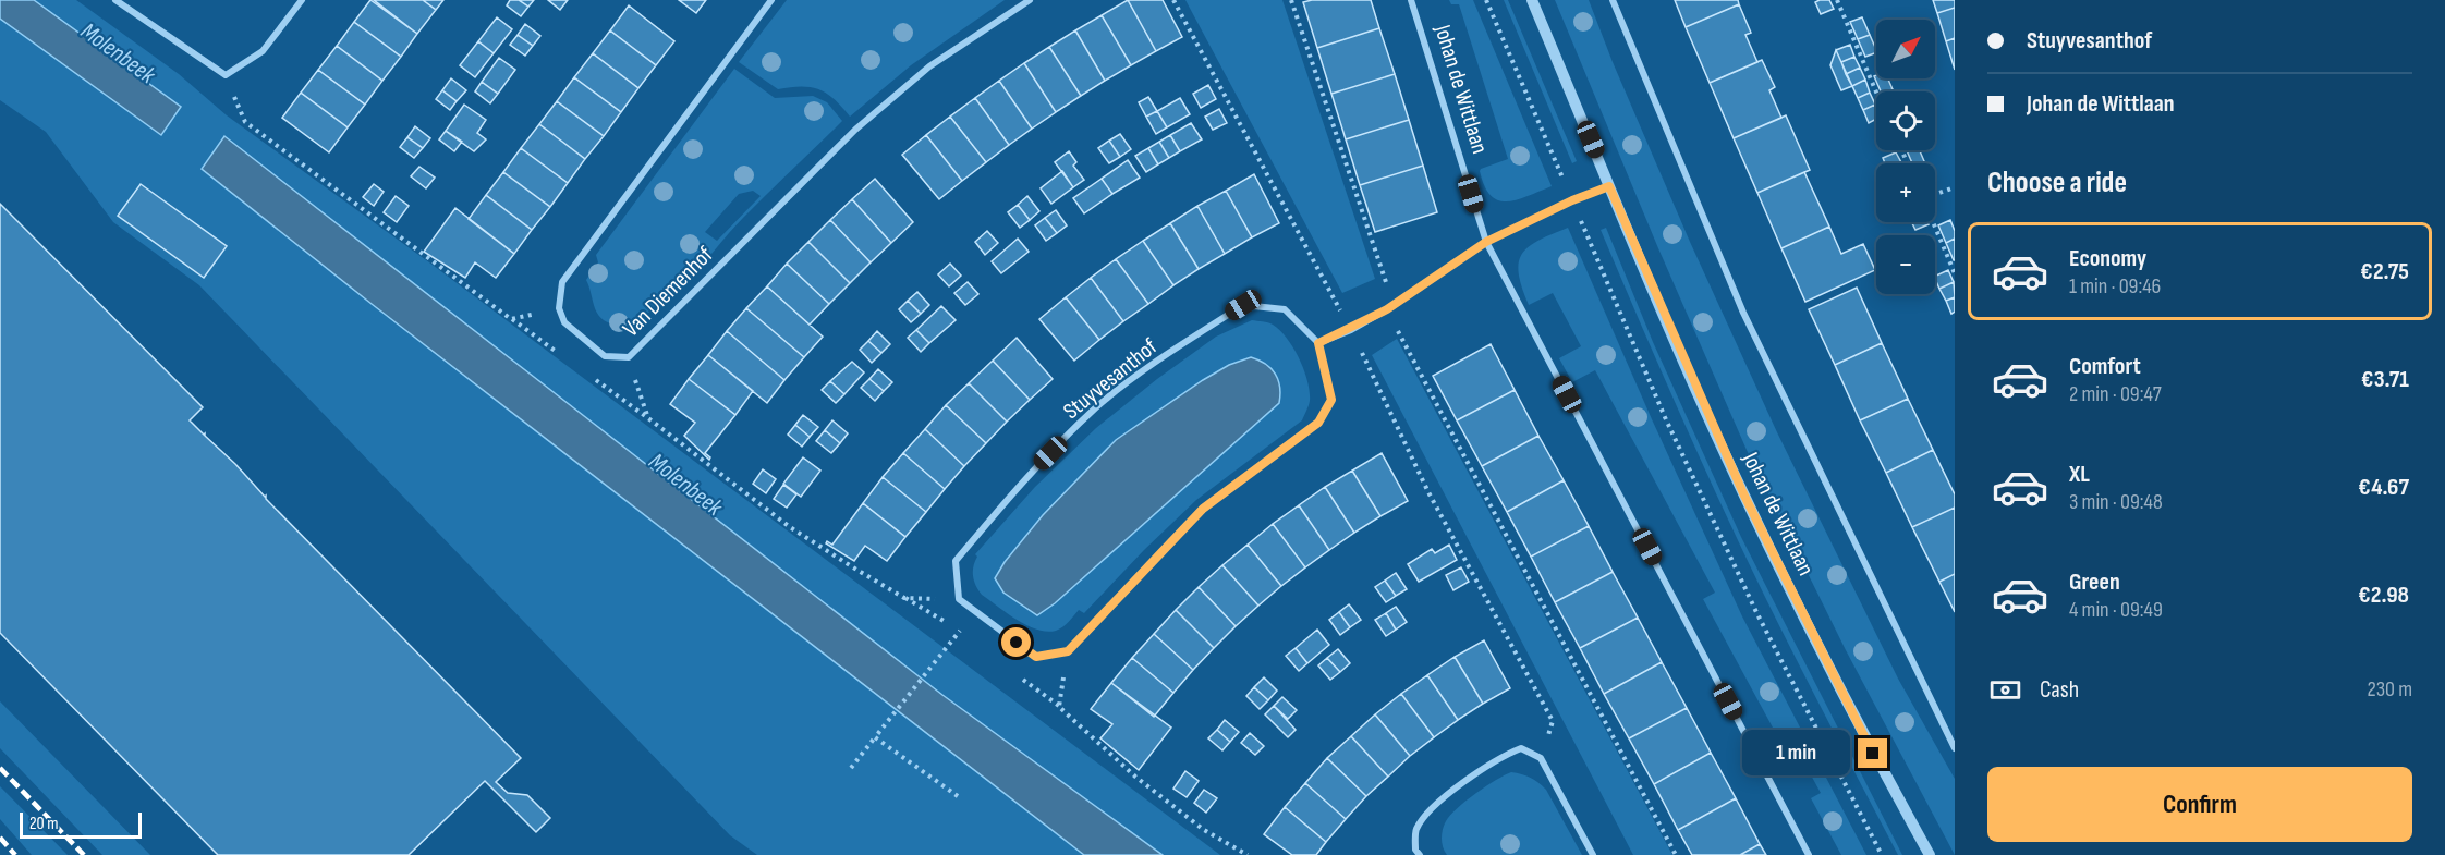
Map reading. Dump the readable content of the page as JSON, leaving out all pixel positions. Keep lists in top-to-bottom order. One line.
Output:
{"streets":{"street":["Johan de Wittlaan","Van Diemenhof","Stuyvesanthof"]},"water":["Molenbeek"],"scale_bar":"20 m","north":"top right","page":{"banner":["Stuyvesanthof","Johan de Wittlaan"],"map_buttons":["+","−"],"heading":"Choose a ride","list":[{"name":"Economy","note":"1 min · 09:46","value":"€2.75"},{"name":"Comfort","note":"2 min · 09:47","value":"€3.71"},{"name":"XL","note":"3 min · 09:48","value":"€4.67"},{"name":"Green","note":"4 min · 09:49","value":"€2.98"}],"pay":["Cash","230 m"],"bubble":"1 min","buttons":"Confirm","scale":"20 m"}}
